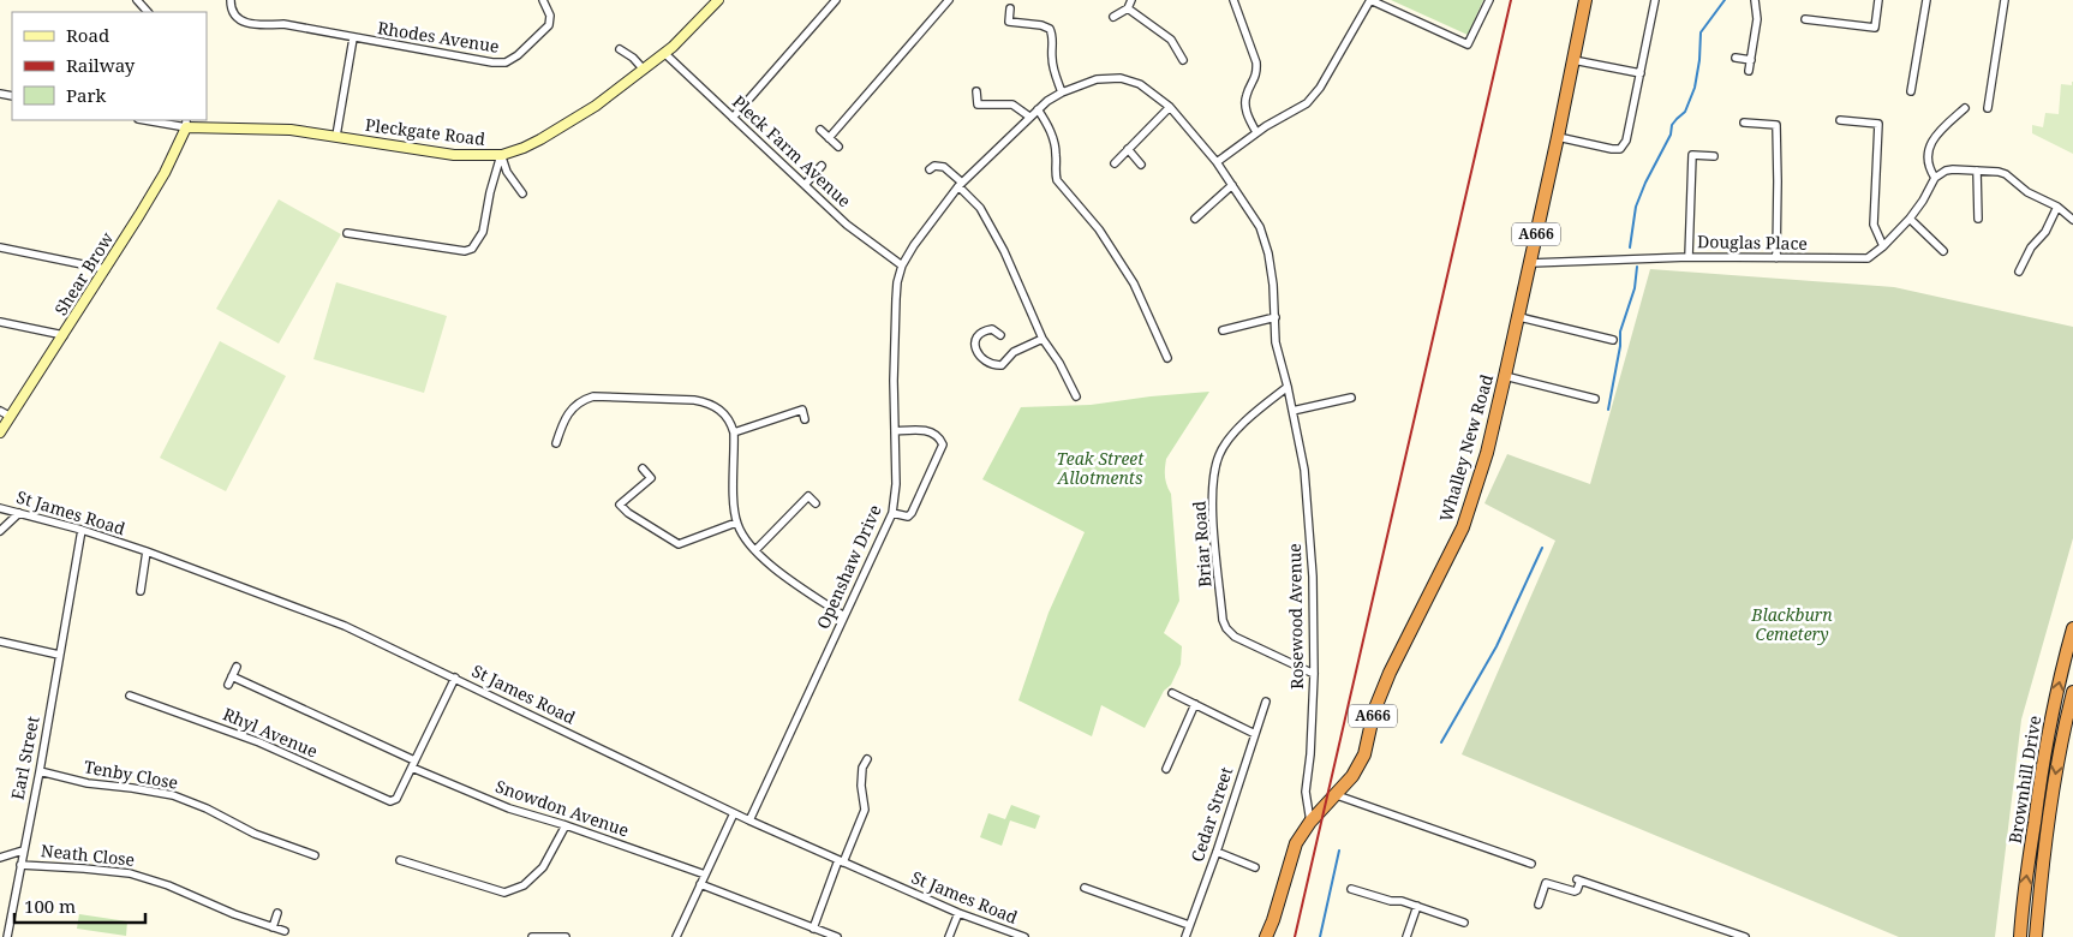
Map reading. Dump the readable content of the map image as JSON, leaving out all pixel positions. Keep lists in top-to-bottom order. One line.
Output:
{"streets":{"highway":["A666","Whalley New Road","Brownhill Drive"],"main road":["Pleckgate Road","Shear Brow"],"street":["Rhodes Avenue","Pleck Farm Avenue","Douglas Place","St James Road","Briar Road","Openshaw Drive","Rosewood Avenue","Rhyl Avenue","Earl Street","Tenby Close","Snowdon Avenue","Cedar Street","Neath Close"]},"crossings":[["Rhodes Avenue","Pleckgate Road"],["Pleckgate Road","Pleck Farm Avenue"],["Pleckgate Road","Shear Brow"],["Pleck Farm Avenue","Openshaw Drive"],["Douglas Place","Whalley New Road"],["Whalley New Road","Rosewood Avenue"],["St James Road","Openshaw Drive"],["St James Road","Earl Street"],["Briar Road","Rosewood Avenue"],["Openshaw Drive","Rosewood Avenue"],["Rhyl Avenue","Snowdon Avenue"],["Earl Street","Tenby Close"],["Earl Street","Neath Close"]],"parks":["Teak Street Allotments","Blackburn Cemetery"],"legend":["Road","Railway","Park"],"scale_bar":"100 m"}
